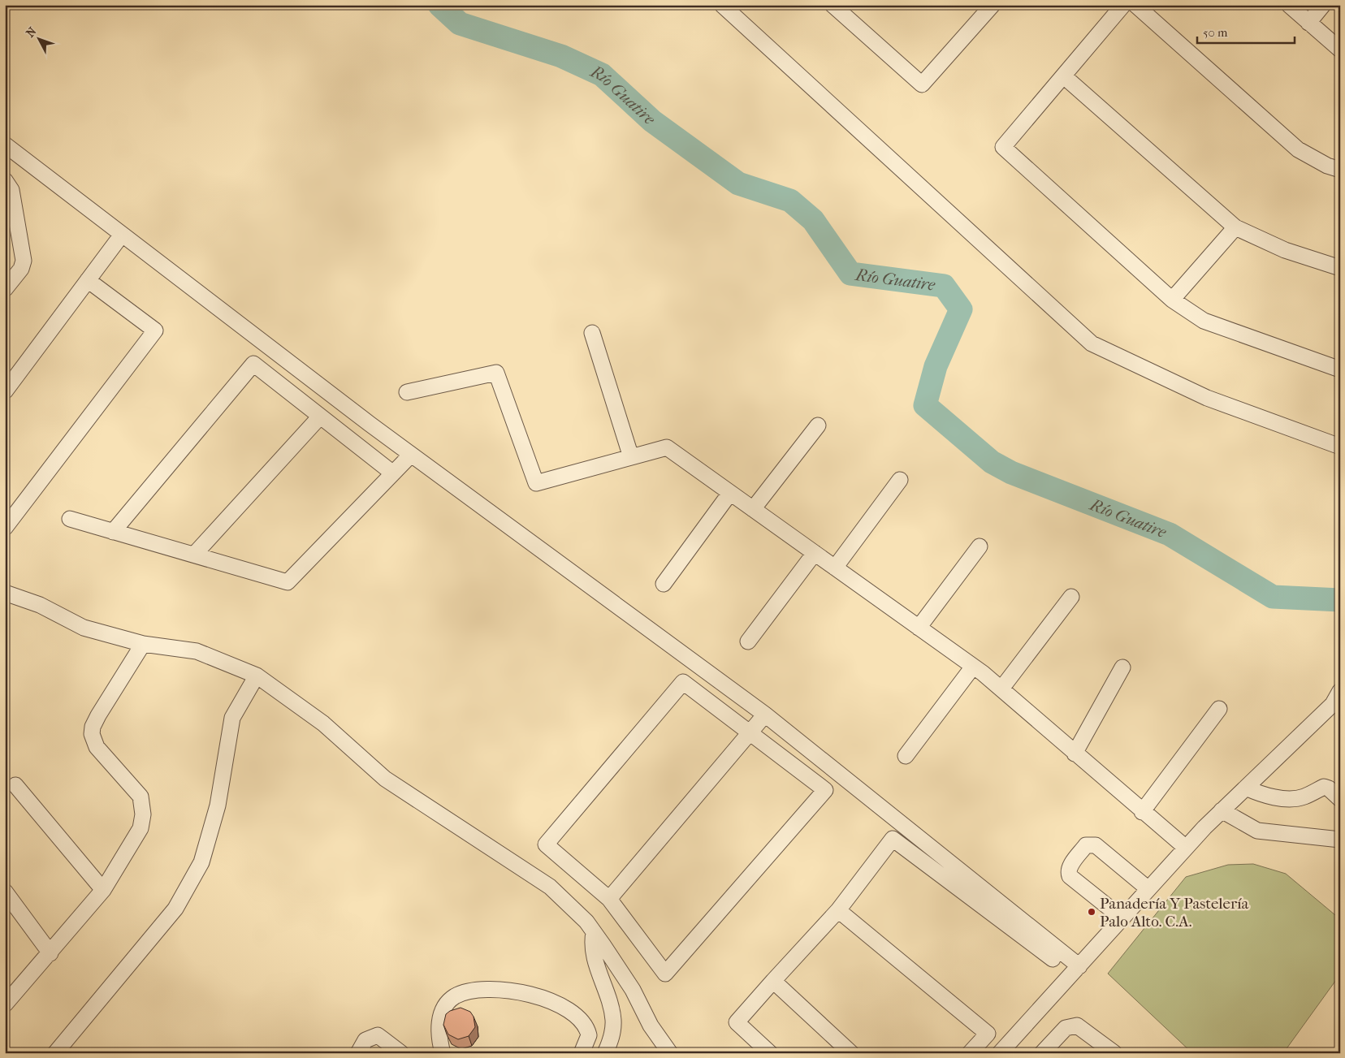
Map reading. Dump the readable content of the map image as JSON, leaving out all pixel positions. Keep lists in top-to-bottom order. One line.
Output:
{"water":["Río Guatire"],"places":["Panadería Y Pastelería Palo Alto. C.A."],"scale_bar":"50 m","north":"top left"}
